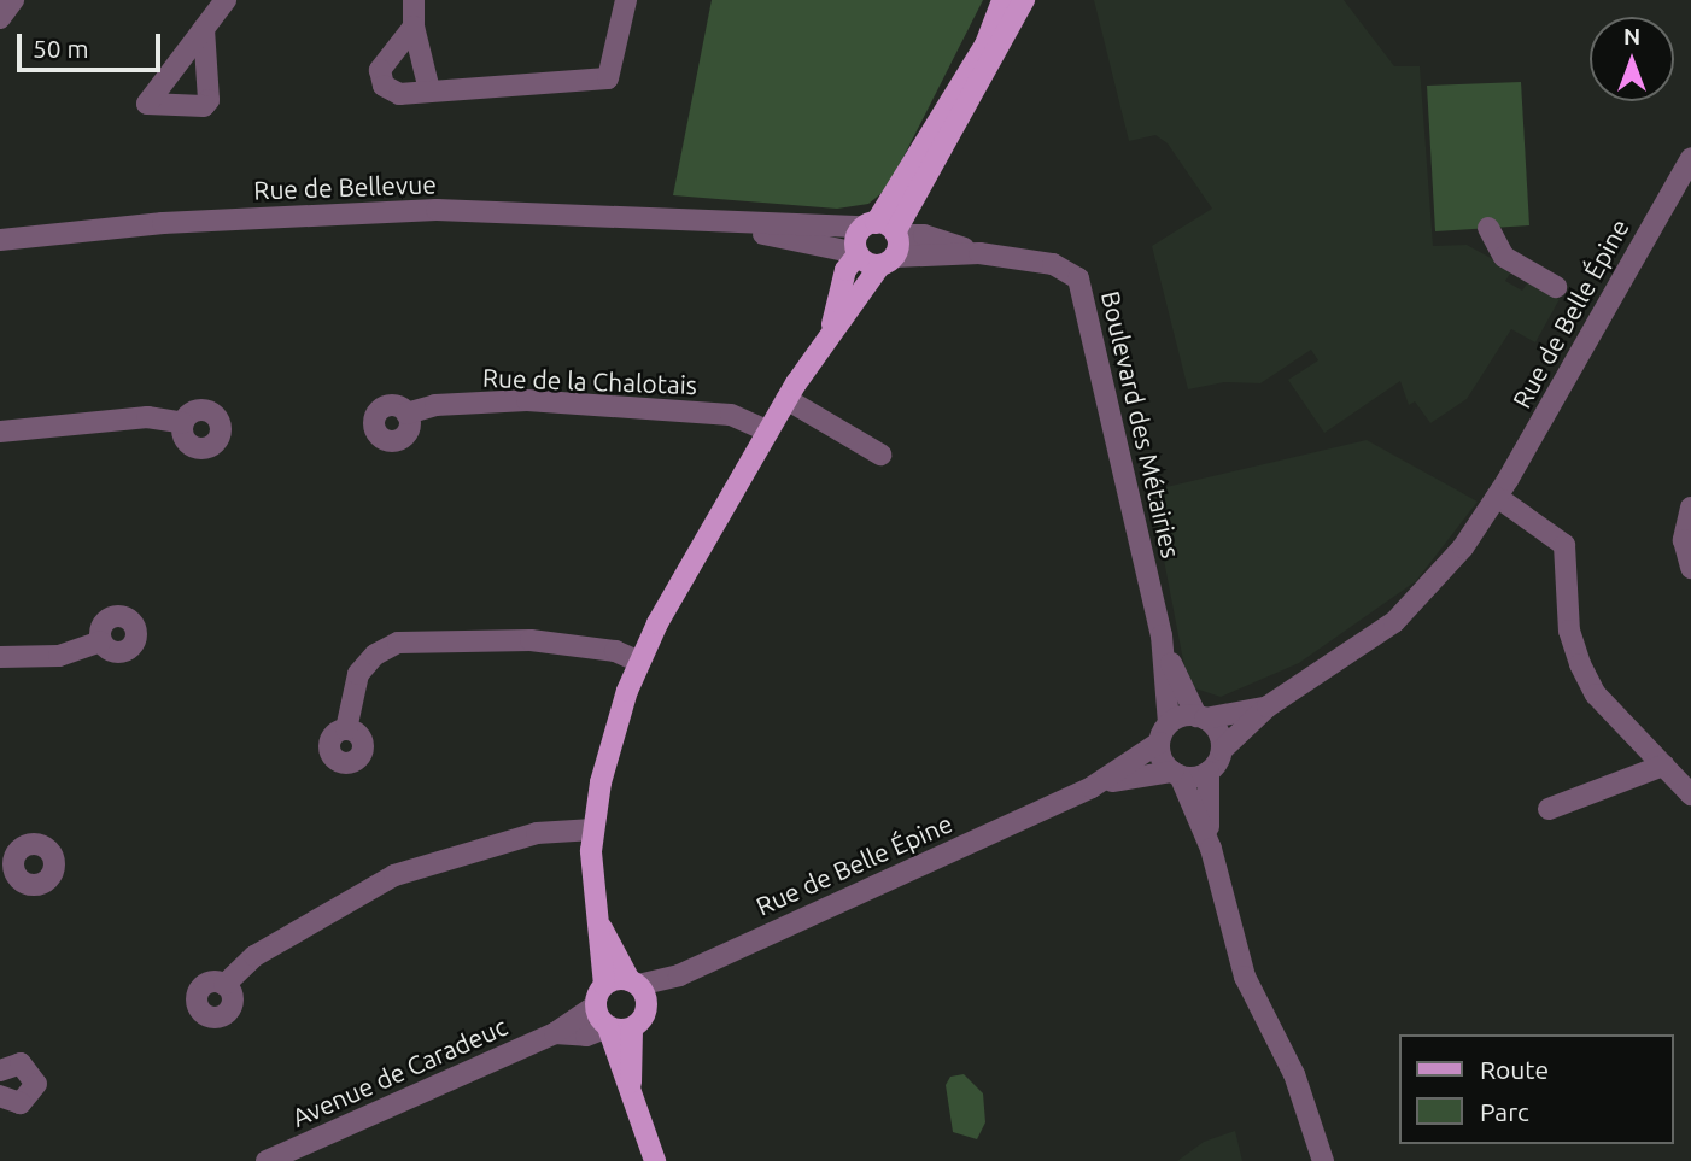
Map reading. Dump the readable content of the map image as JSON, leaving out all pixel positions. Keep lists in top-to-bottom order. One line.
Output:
{"streets":{"street":["Rue de Bellevue","Rue de Belle Épine","Rue de la Chalotais","Boulevard des Métairies","Avenue de Caradeuc"]},"crossings":[["Rue de Belle Épine","Boulevard des Métairies"],["Rue de Belle Épine","Avenue de Caradeuc"]],"legend":["Route","Parc"],"scale_bar":"50 m","north":"top"}
